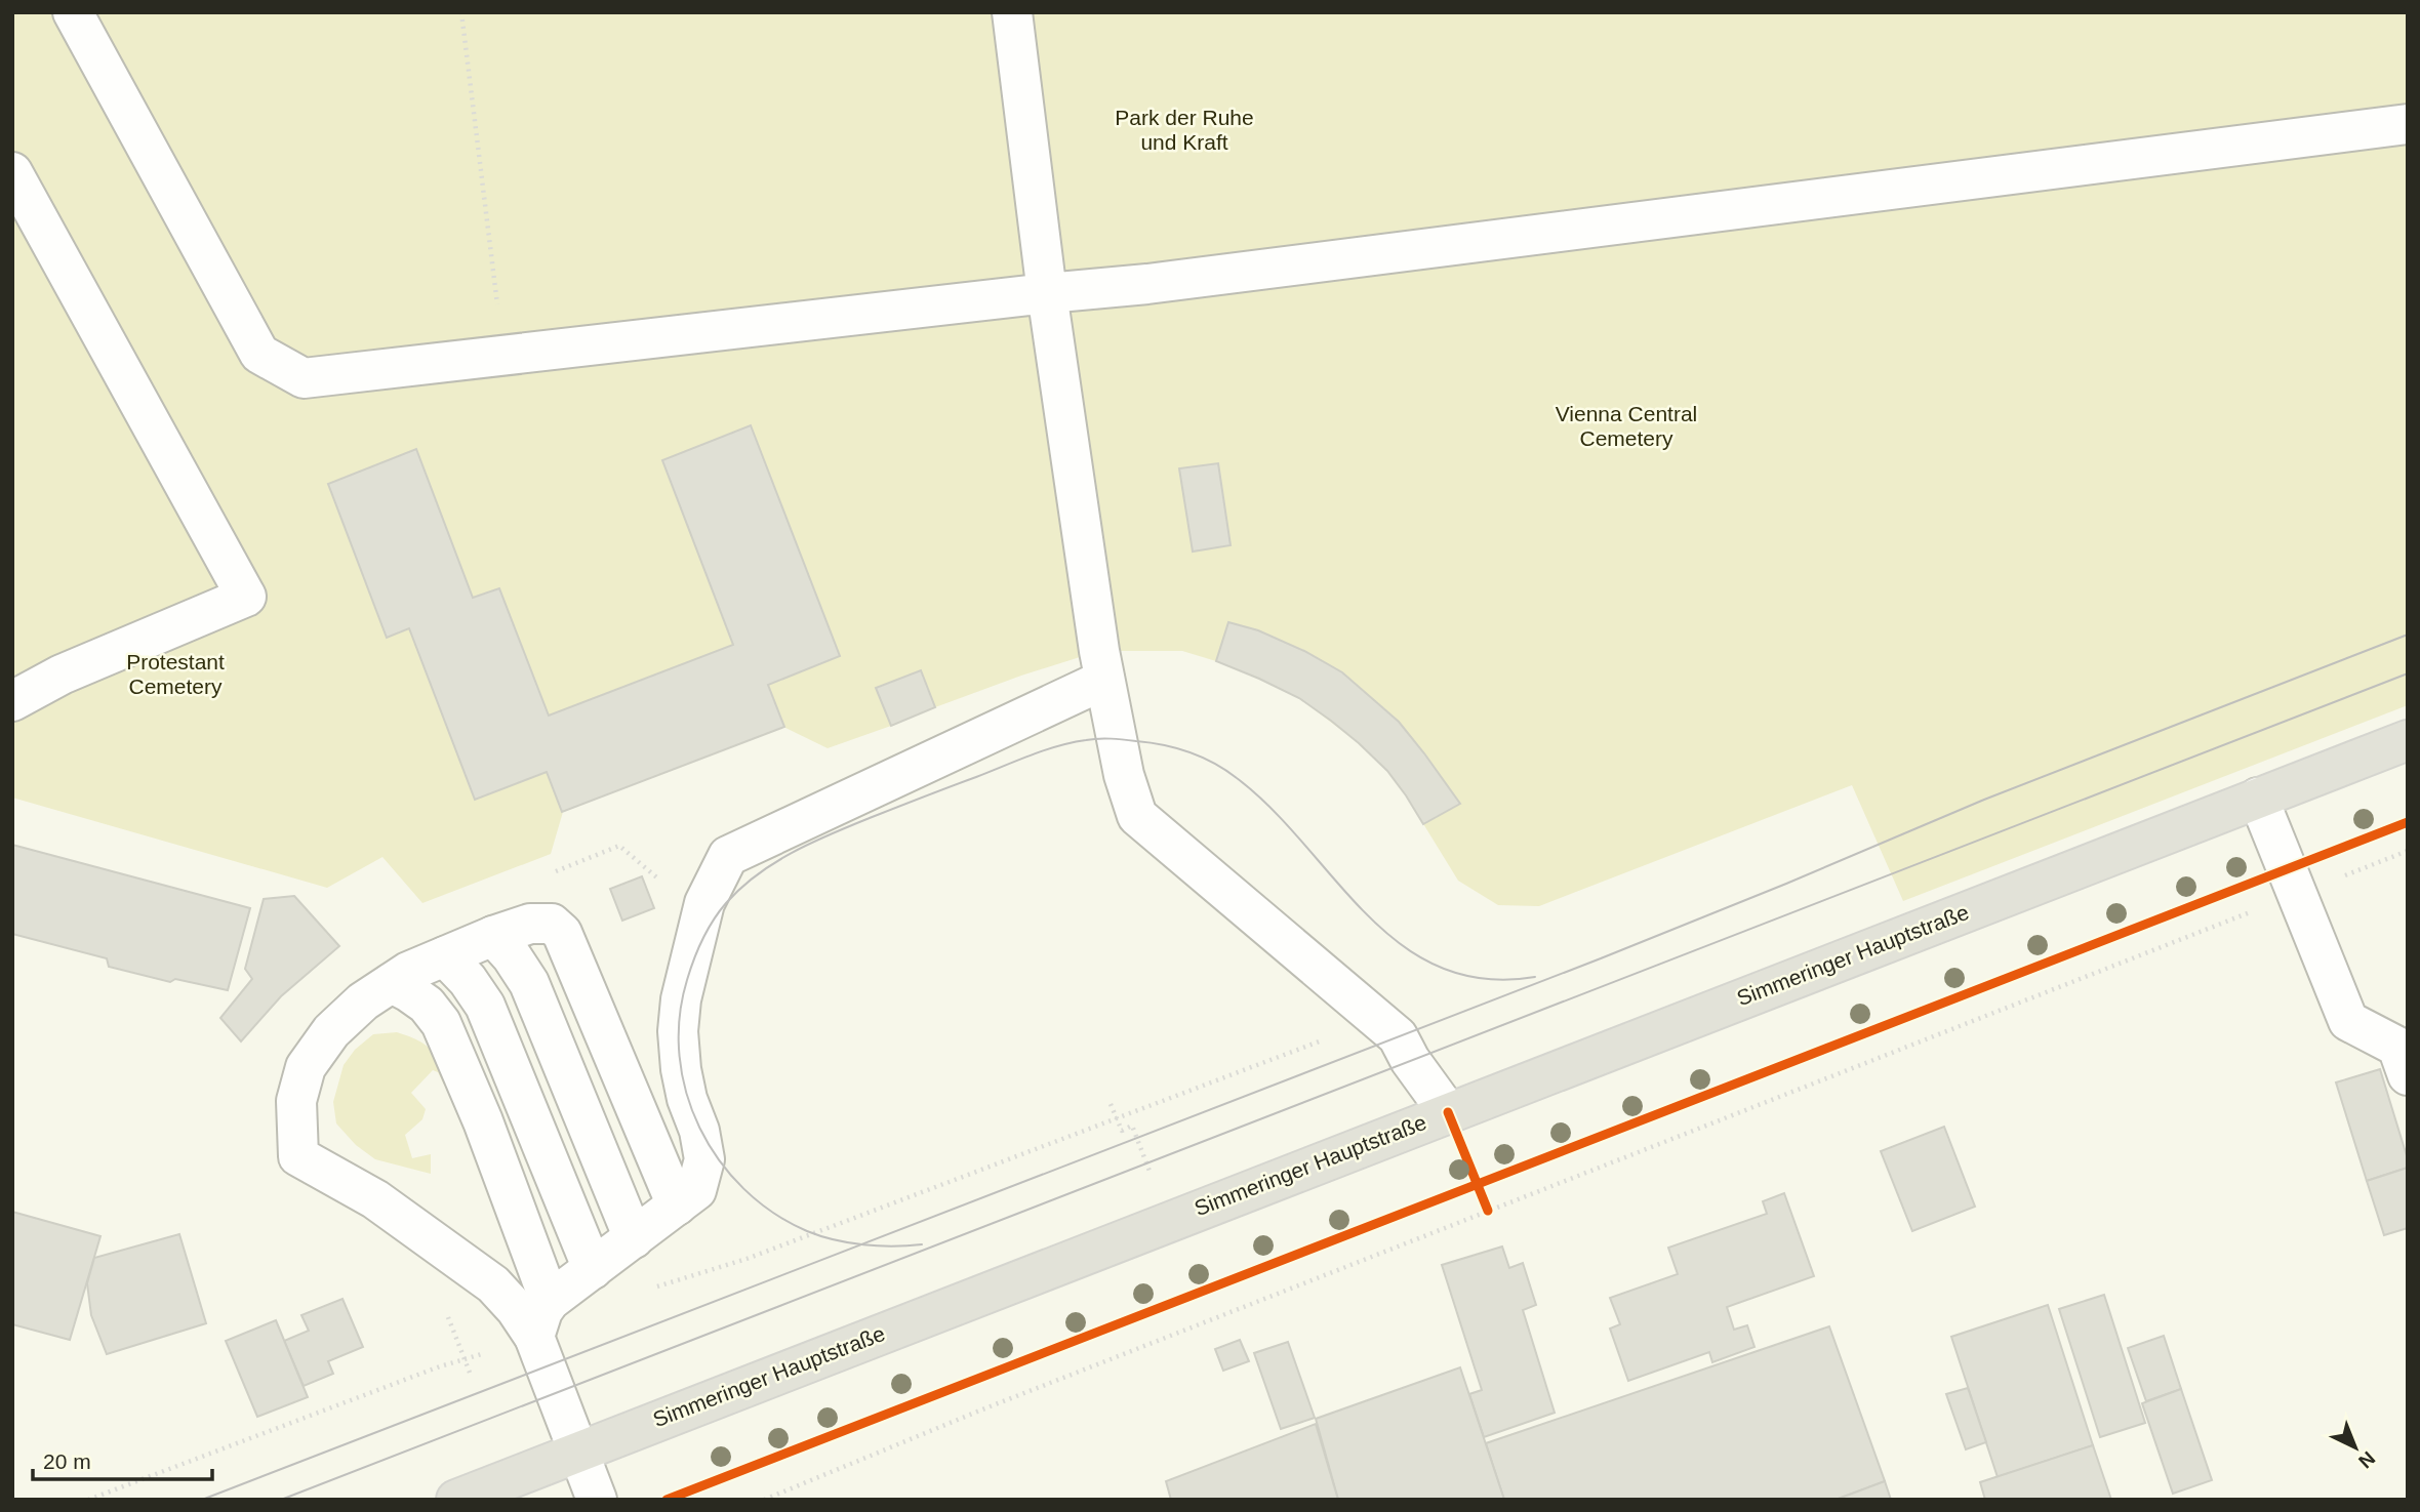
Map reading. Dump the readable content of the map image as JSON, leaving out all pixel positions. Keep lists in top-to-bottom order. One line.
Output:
{"streets":{"main road":["Simmeringer Hauptstraße"]},"parks":["Park der Ruhe und Kraft","Vienna Central Cemetery","Protestant Cemetery"],"scale_bar":"20 m","north":"bottom right"}
